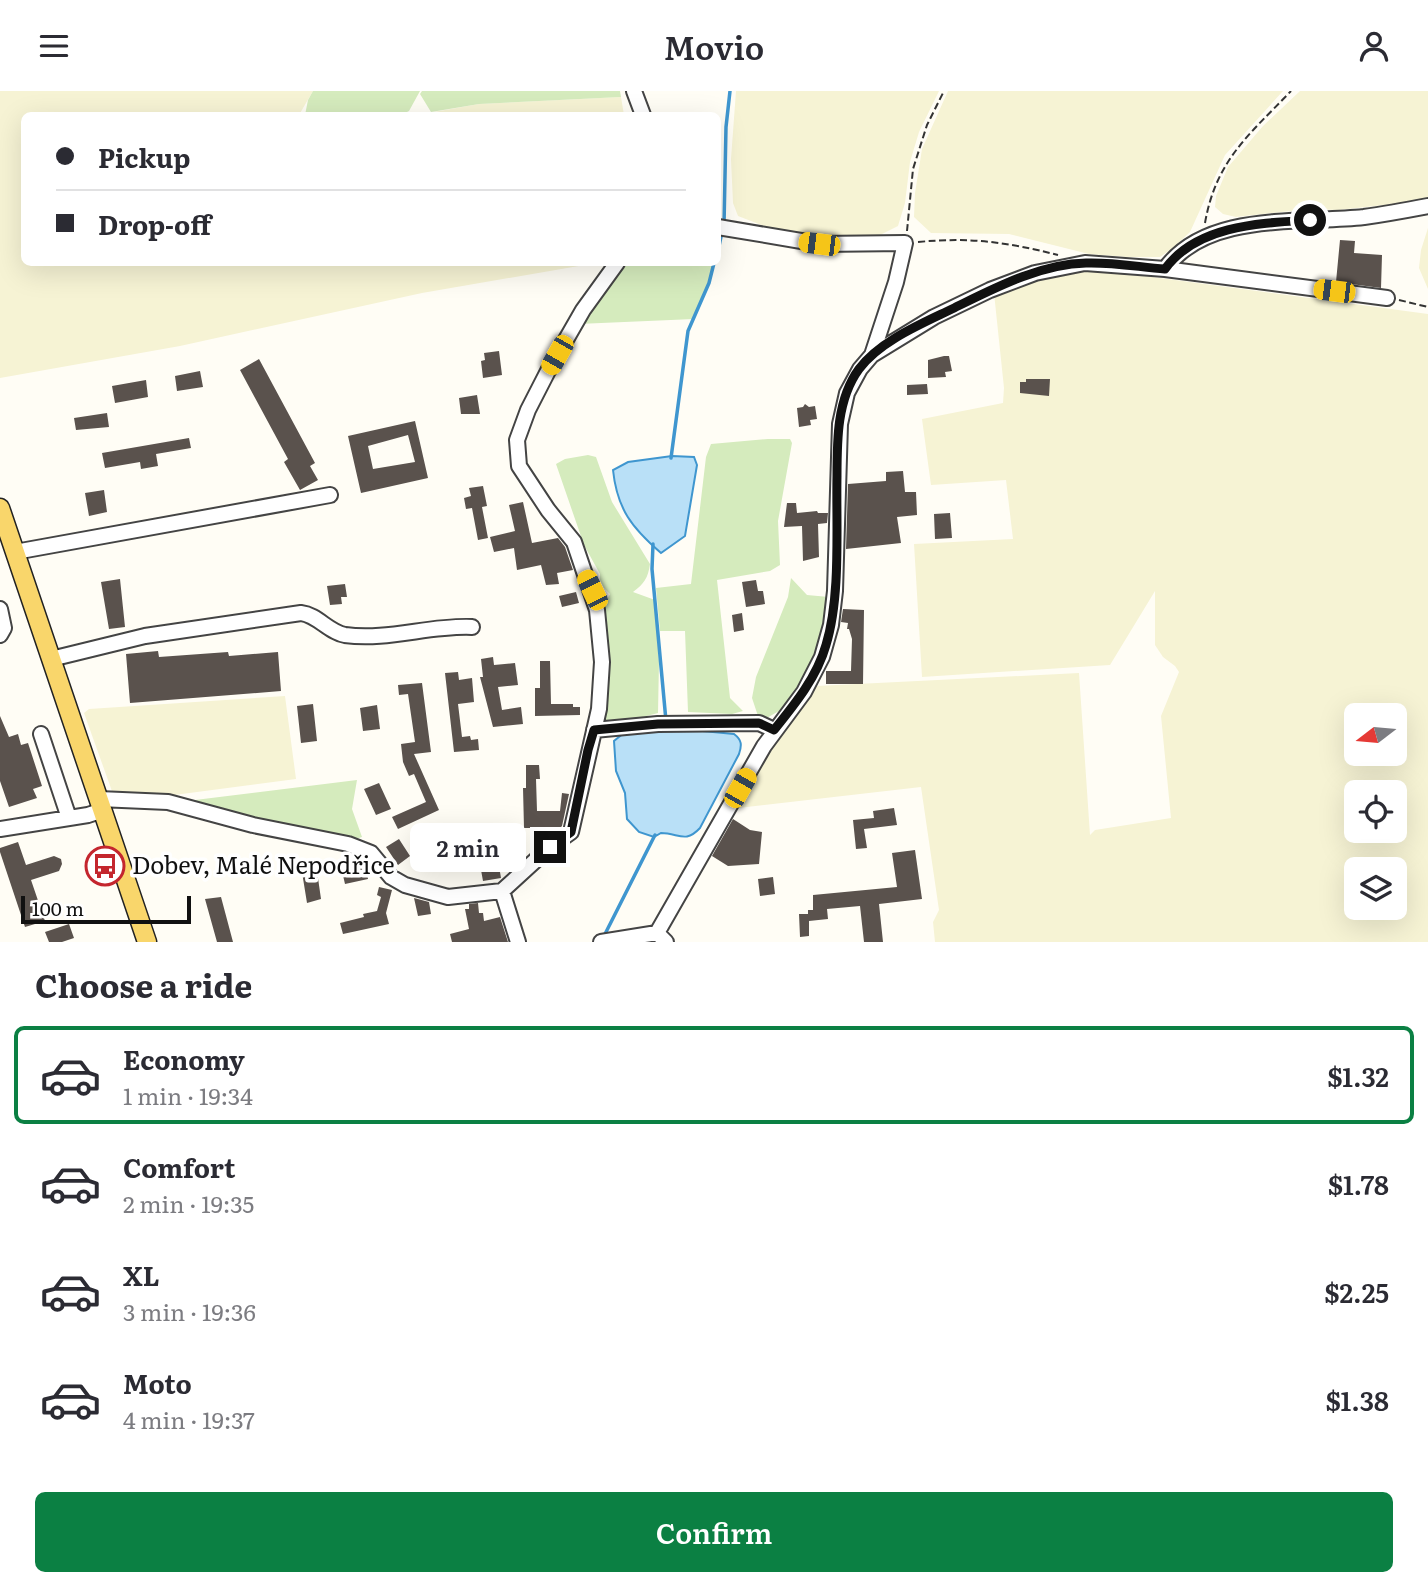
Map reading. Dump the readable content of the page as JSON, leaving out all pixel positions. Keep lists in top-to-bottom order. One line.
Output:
{"places":{"bus stop":["Dobev, Malé Nepodřice"]},"scale_bar":"100 m","north":"left","page":{"header":"Movio","banner":["Pickup","Drop-off"],"bubble":"2 min","scale":"100 m","heading":"Choose a ride","list":[{"name":"Economy","note":"1 min · 19:34","value":"$1.32"},{"name":"Comfort","note":"2 min · 19:35","value":"$1.78"},{"name":"XL","note":"3 min · 19:36","value":"$2.25"},{"name":"Moto","note":"4 min · 19:37","value":"$1.38"}],"buttons":"Confirm"}}
